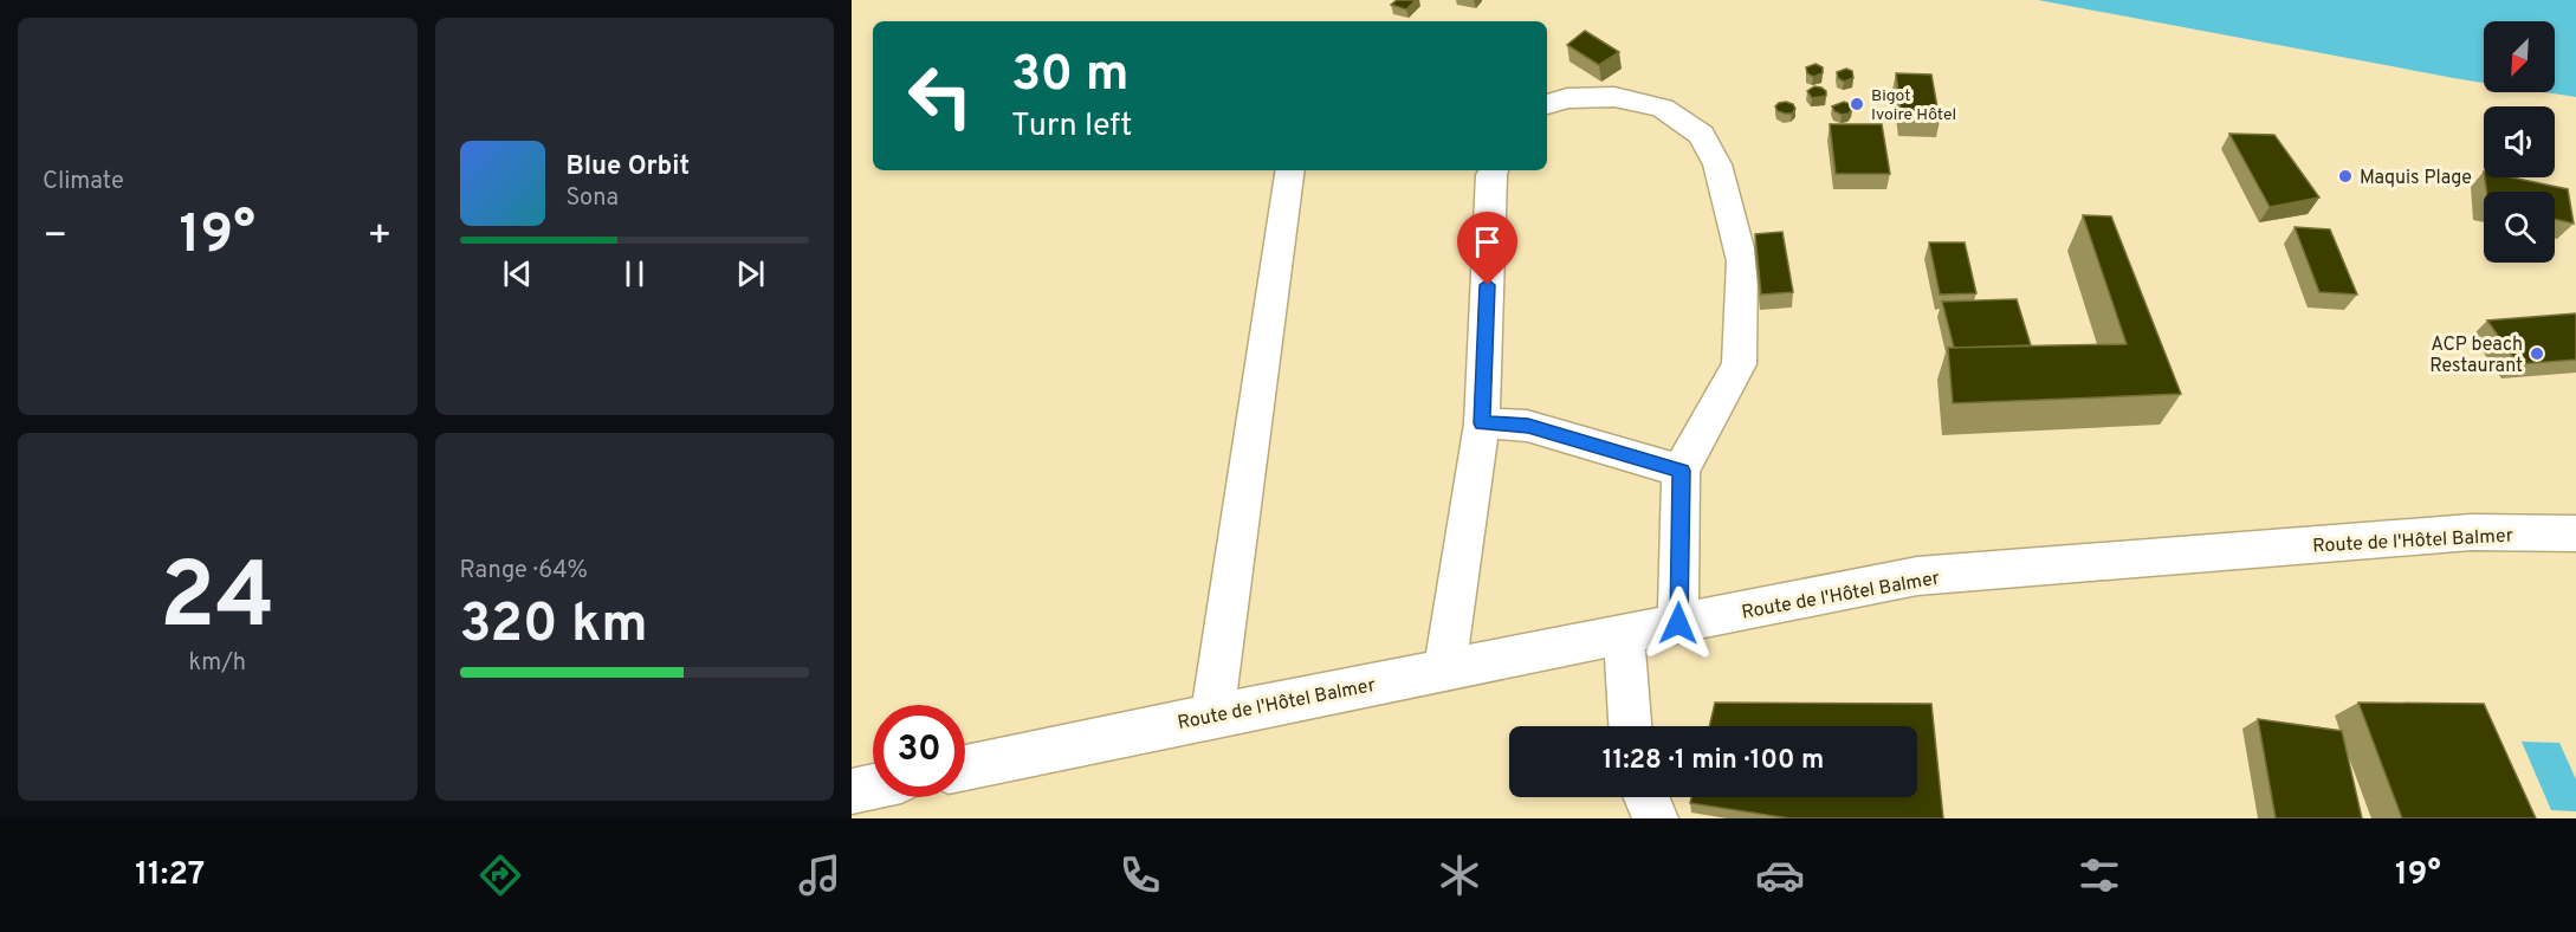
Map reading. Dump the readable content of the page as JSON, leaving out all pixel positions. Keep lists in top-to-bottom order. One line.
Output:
{"streets":{"street":["Route de l'Hôtel Balmer"]},"places":["Bigot Ivoire Hôtel","Maquis Plage","ACP beach Restaurant"],"north":"bottom left","page":{"tile":["Climate",["24","km/h"],["Range · 64%","320 km"]],"turn":["30 m","Turn left"],"song":["Blue Orbit","Sona"],"heat":["−","19°","+"],"limit":"30","trip":"11:28 · 1 min · 100 m","tabs":["11:27","19°"]}}
